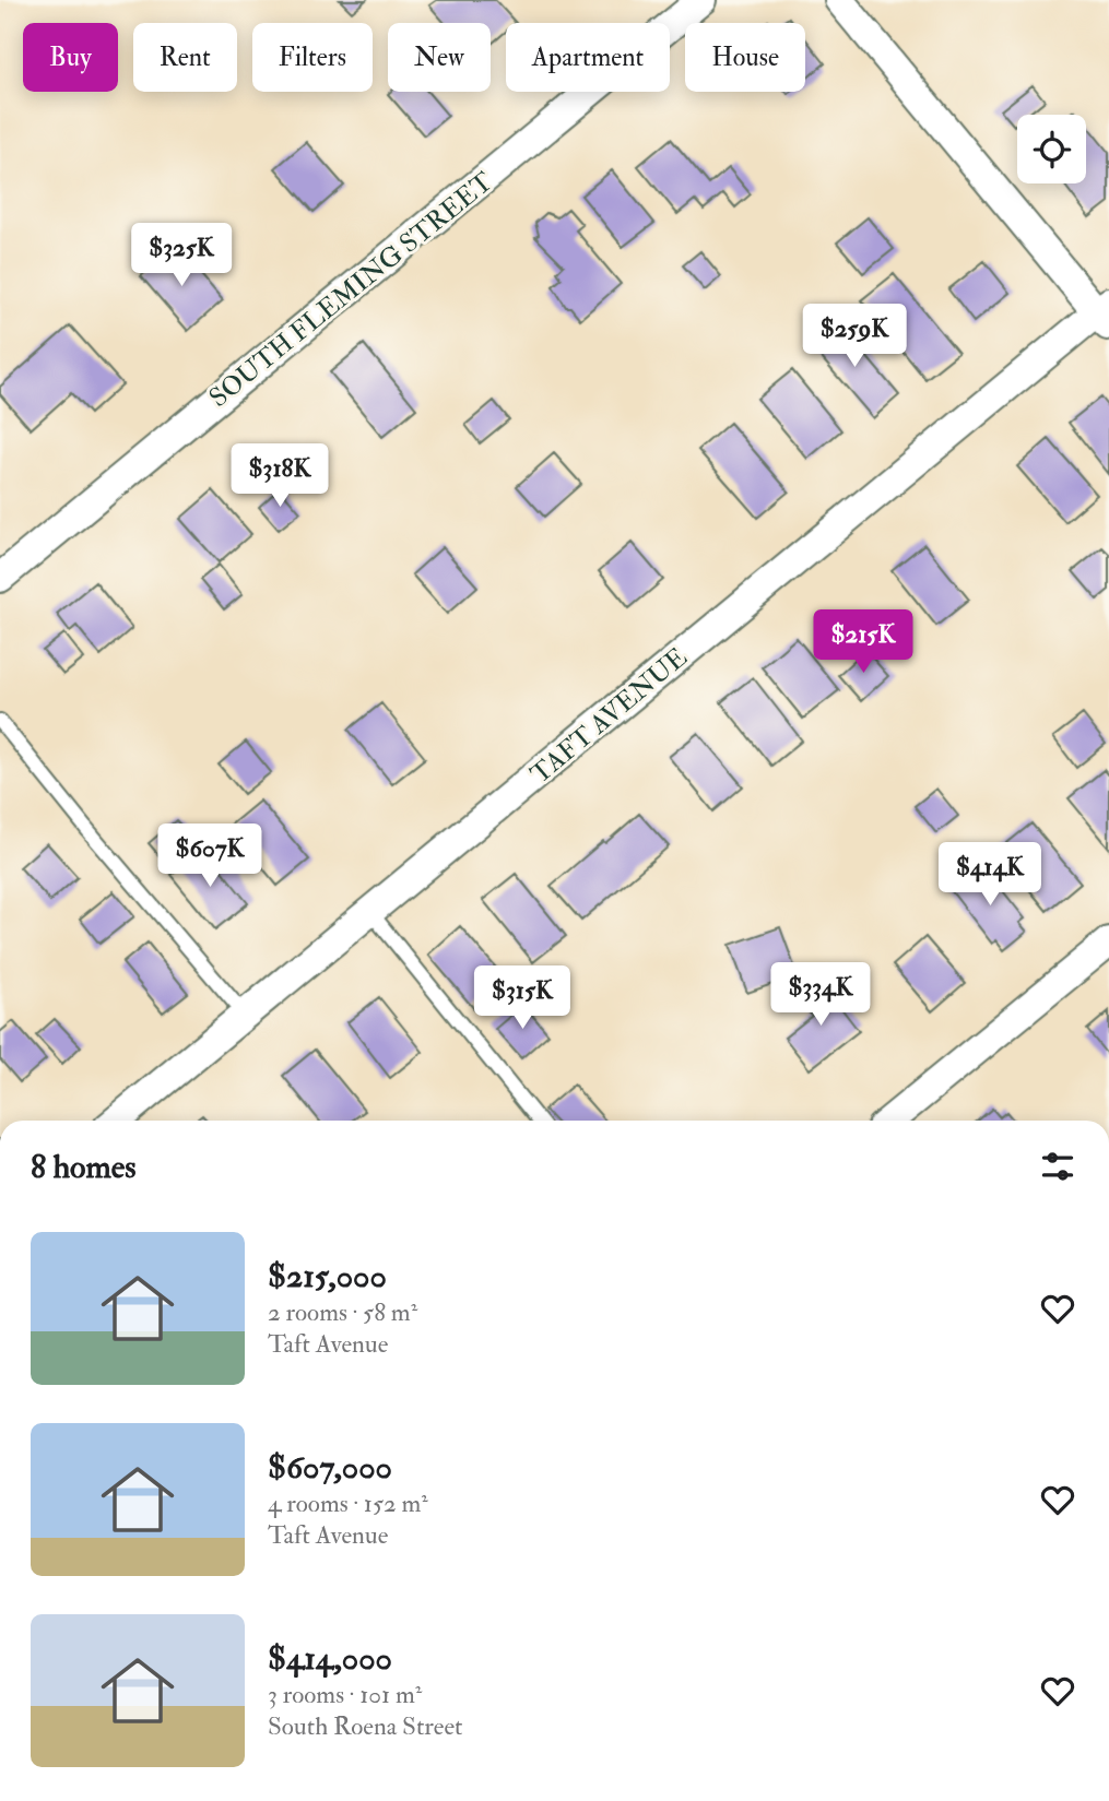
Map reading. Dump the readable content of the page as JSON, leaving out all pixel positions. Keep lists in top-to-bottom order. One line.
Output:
{"streets":{"street":["SOUTH FLEMING STREET","TAFT AVENUE"]},"page":{"chip":["Buy","Rent","Filters","New","Apartment","House"],"price":["$325K","$259K","$318K","$215K","$607K","$414K","$334K","$315K"],"heading":"8 homes","list":[{"name":"$215,000","note":"2 rooms · 58 m² · Taft Avenue"},{"name":"$607,000","note":"4 rooms · 152 m² · Taft Avenue"},{"name":"$414,000","note":"3 rooms · 101 m² · South Roena Street"}]}}
